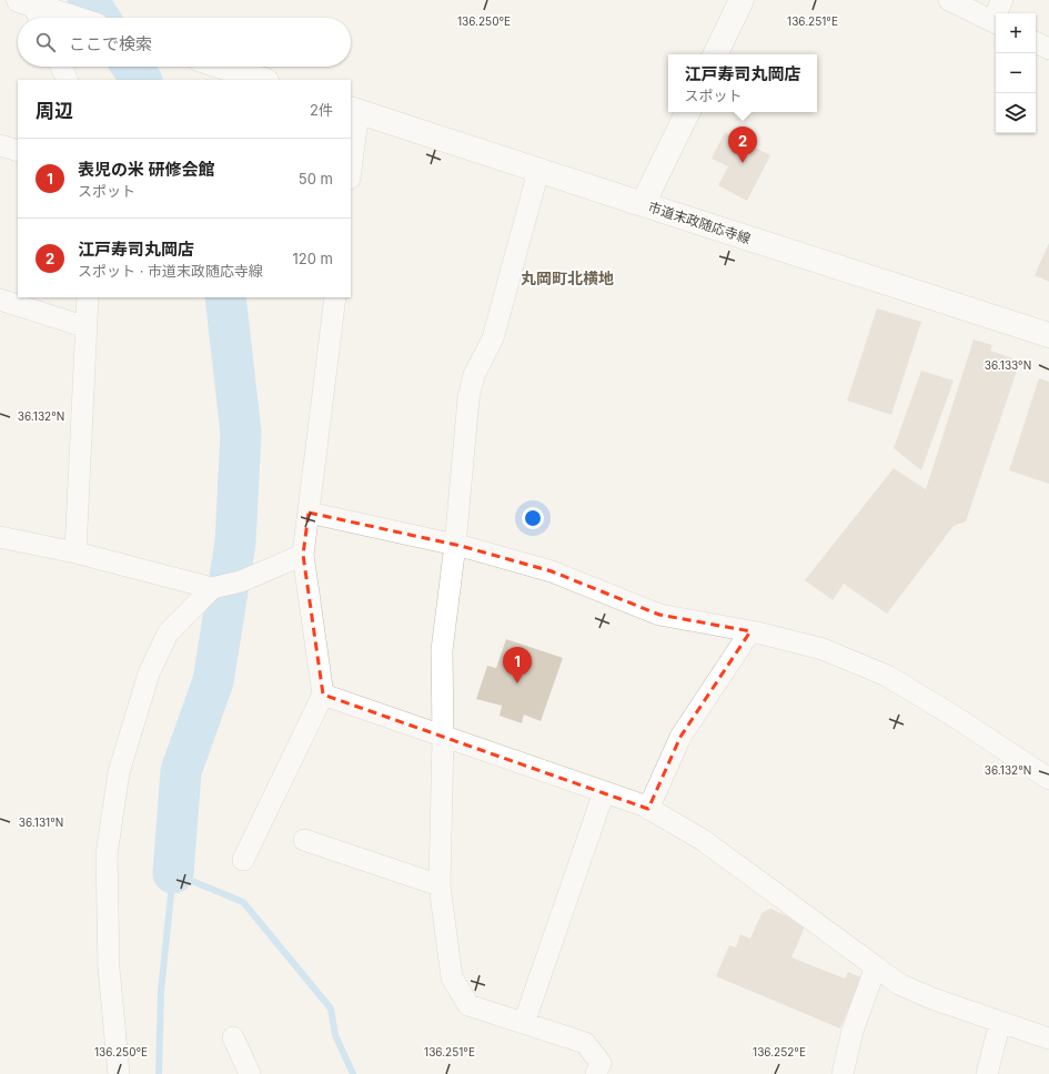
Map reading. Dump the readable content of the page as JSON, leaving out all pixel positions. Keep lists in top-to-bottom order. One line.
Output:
{"streets":{"street":["市道末政随応寺線"]},"districts":["丸岡町北横地"],"page":{"map_buttons":["+","−"],"search":"ここで検索","popup":["江戸寿司丸岡店","スポット"],"heading":["周辺","2件"],"pins":["2","1"],"list":[{"mark":"1","name":"表児の米 研修会館","note":"スポット","value":"50 m"},{"mark":"2","name":"江戸寿司丸岡店","note":"スポット · 市道末政随応寺線","value":"120 m"}]},"coordinates":["136.250°E","136.251°E","36.133°N","36.132°N","36.131°N","136.252°E"]}
